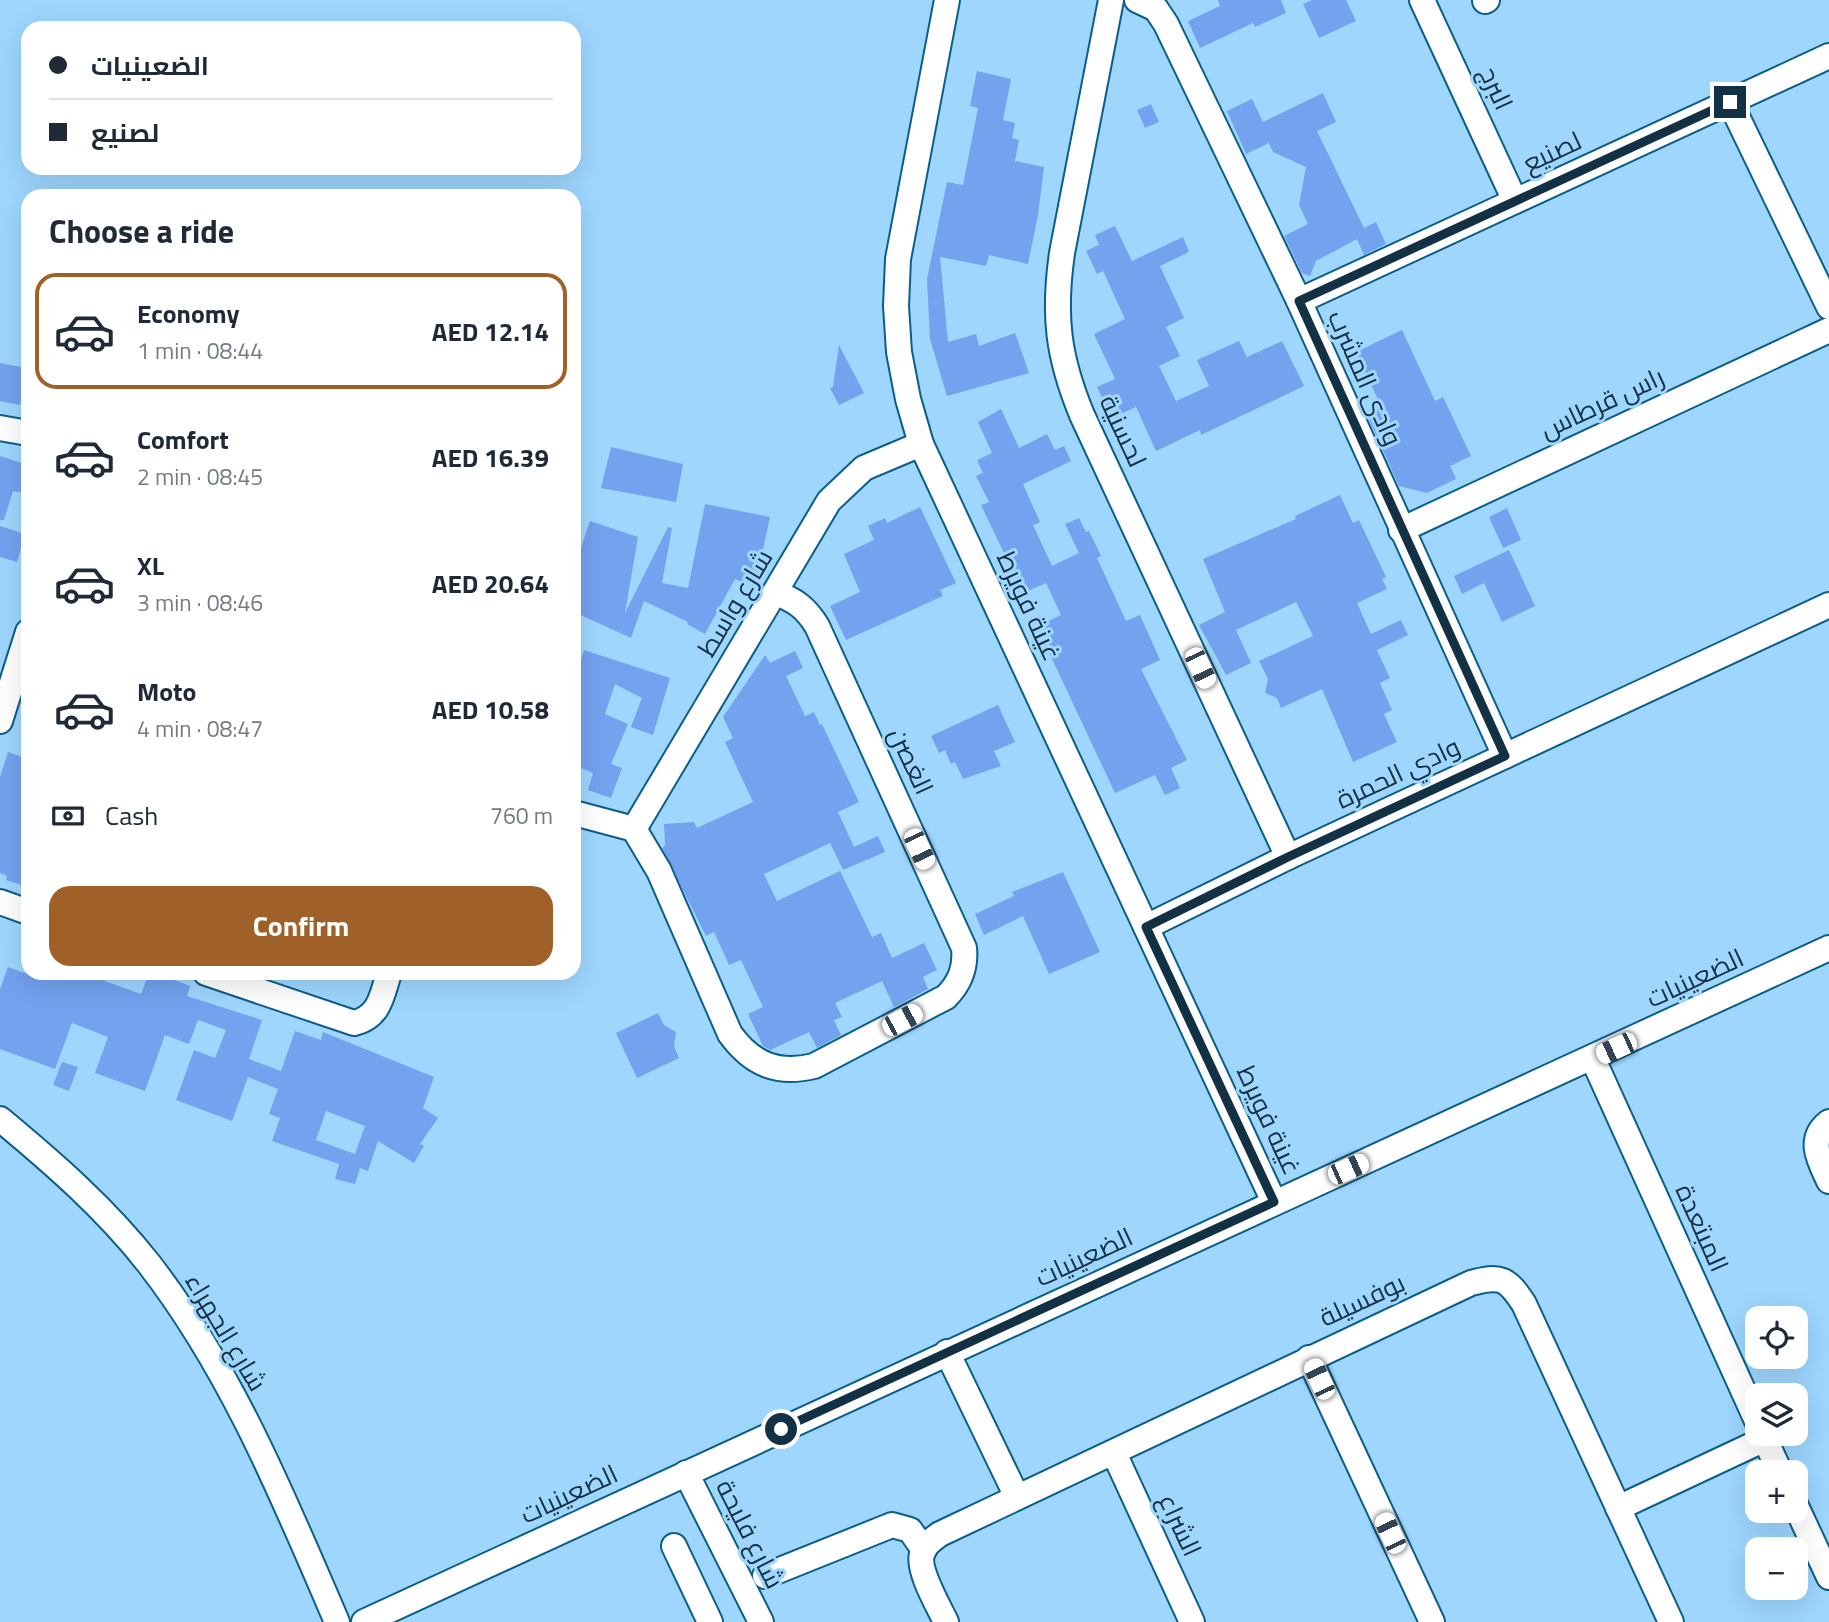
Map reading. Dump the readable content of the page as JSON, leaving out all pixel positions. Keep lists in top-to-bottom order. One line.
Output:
{"streets":{"street":["البرج","لصنيع","وادى المشرب","راس قرطاس","لحسنية","شارع واسط","غينة فويرط","الغصن","وادي الحمرة","الضعينيات","المبتعدة","بوفسيلة","شارع الجهراء","الشراع","شارع فليحة"]},"crossings":[["البرج","لصنيع"],["لصنيع","وادى المشرب"],["وادى المشرب","راس قرطاس"],["وادى المشرب","وادي الحمرة"],["لحسنية","وادي الحمرة"],["شارع واسط","غينة فويرط"],["شارع واسط","الغصن"],["غينة فويرط","وادي الحمرة"],["غينة فويرط","الضعينيات"],["الضعينيات","المبتعدة"],["الضعينيات","شارع فليحة"],["بوفسيلة","الشراع"]],"page":{"banner":["الضعينيات","لصنيع"],"heading":"Choose a ride","list":[{"name":"Economy","note":"1 min · 08:44","value":"AED 12.14"},{"name":"Comfort","note":"2 min · 08:45","value":"AED 16.39"},{"name":"XL","note":"3 min · 08:46","value":"AED 20.64"},{"name":"Moto","note":"4 min · 08:47","value":"AED 10.58"}],"pay":["Cash","760 m"],"buttons":"Confirm","map_buttons":["+","−"]}}
